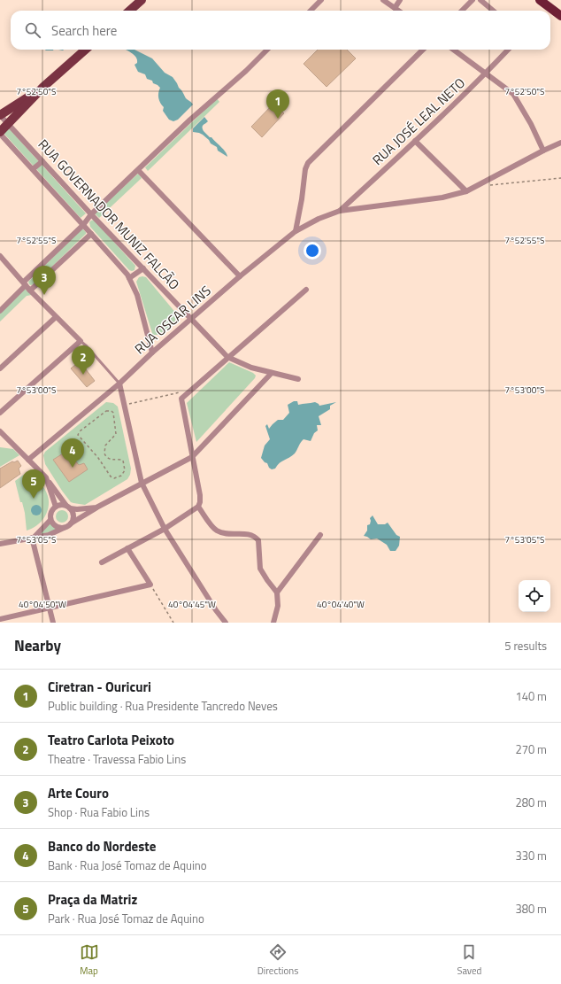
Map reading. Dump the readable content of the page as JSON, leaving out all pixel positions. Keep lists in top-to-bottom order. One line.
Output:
{"streets":{"street":["RUA JOSÉ LEAL NETO","RUA GOVERNADOR MUNIZ FALCÃO","RUA OSCAR LINS"]},"crossings":[["RUA JOSÉ LEAL NETO","RUA OSCAR LINS"],["RUA GOVERNADOR MUNIZ FALCÃO","RUA OSCAR LINS"]],"page":{"search":"Search here","pins":["1","3","2","4","5"],"heading":["Nearby","5 results"],"list":[{"mark":"1","name":"Ciretran - Ouricuri","note":"Public building · Rua Presidente Tancredo Neves","value":"140 m"},{"mark":"2","name":"Teatro Carlota Peixoto","note":"Theatre · Travessa Fabio Lins","value":"270 m"},{"mark":"3","name":"Arte Couro","note":"Shop · Rua Fabio Lins","value":"280 m"},{"mark":"4","name":"Banco do Nordeste","note":"Bank · Rua José Tomaz de Aquino","value":"330 m"},{"mark":"5","name":"Praça da Matriz","note":"Park · Rua José Tomaz de Aquino","value":"380 m"}],"nav":["Map","Directions","Saved"]},"coordinates":["7°52'50\"S","7°52'55\"S","7°53'00\"S","7°53'05\"S","40°04'50\"W","40°04'45\"W","40°04'40\"W"]}
